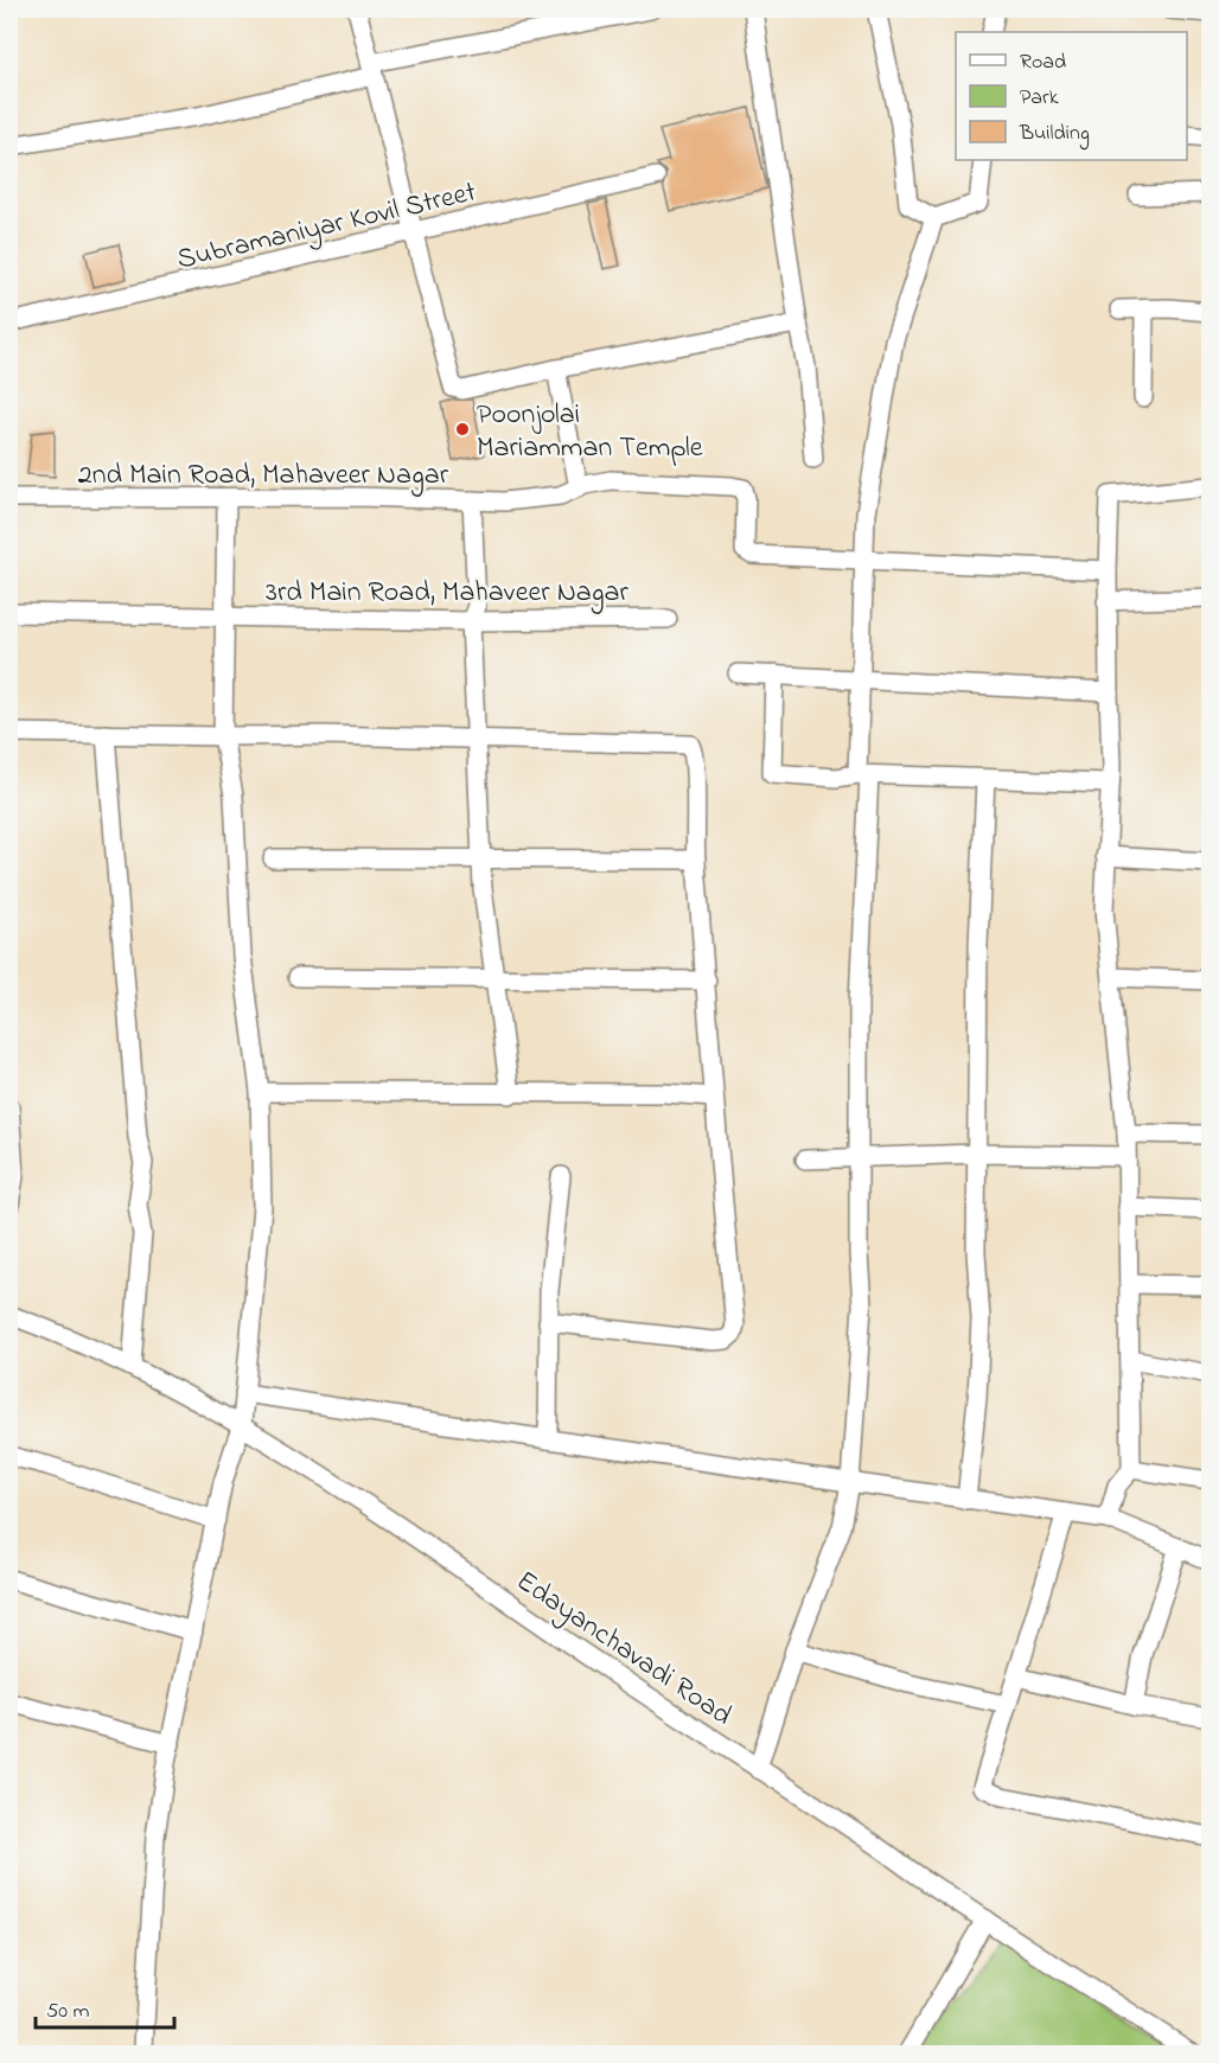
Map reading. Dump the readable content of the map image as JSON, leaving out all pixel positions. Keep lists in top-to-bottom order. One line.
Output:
{"streets":{"street":["Subramaniyar Kovil Street","2nd Main Road, Mahaveer Nagar","3rd Main Road, Mahaveer Nagar","Edayanchavadi Road"]},"places":["Poonjolai Mariamman Temple"],"legend":["Road","Park","Building"],"scale_bar":"50 m"}
